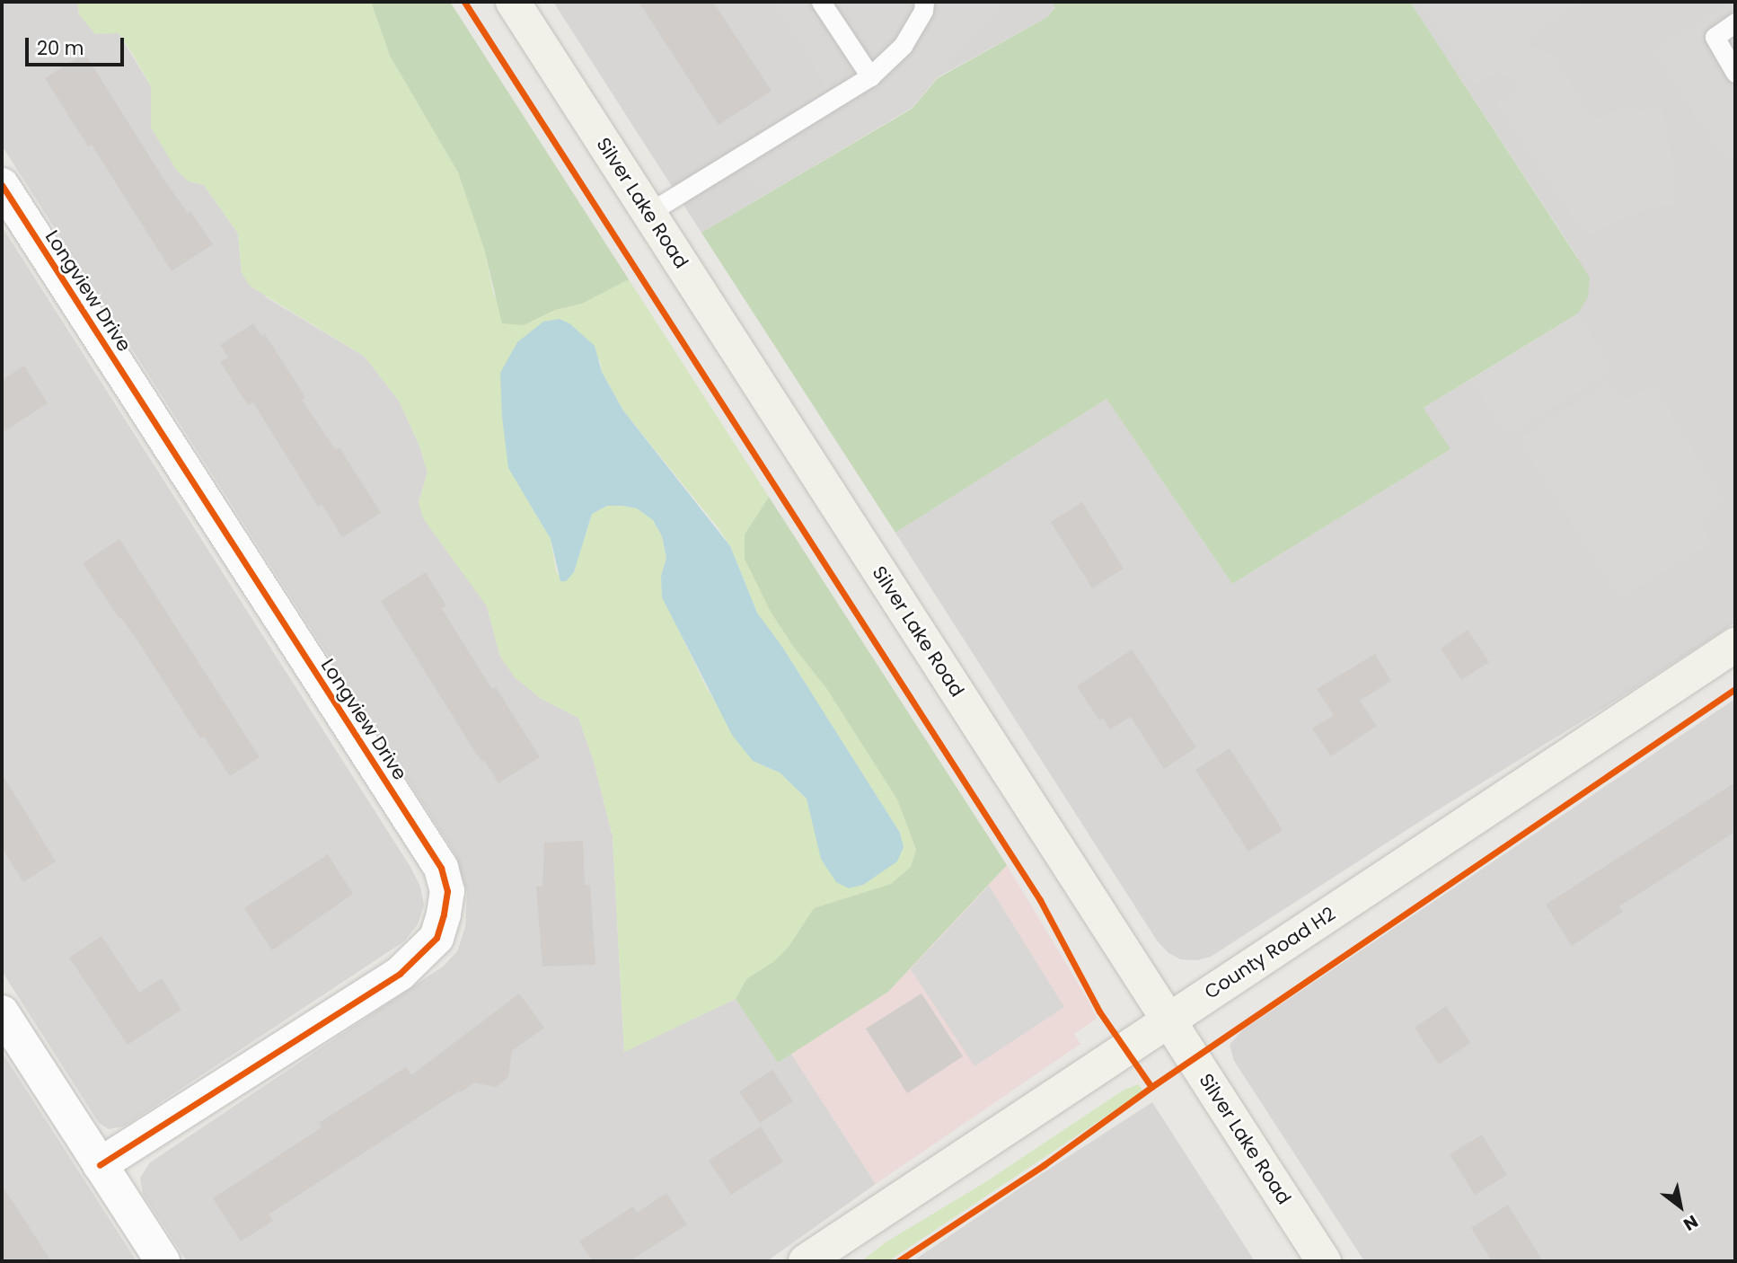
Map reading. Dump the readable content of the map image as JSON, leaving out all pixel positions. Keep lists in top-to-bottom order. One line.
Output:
{"streets":{"main road":["Silver Lake Road","County Road H2"],"street":["Longview Drive"]},"crossings":[["Silver Lake Road","County Road H2"]],"scale_bar":"20 m","north":"bottom right"}
